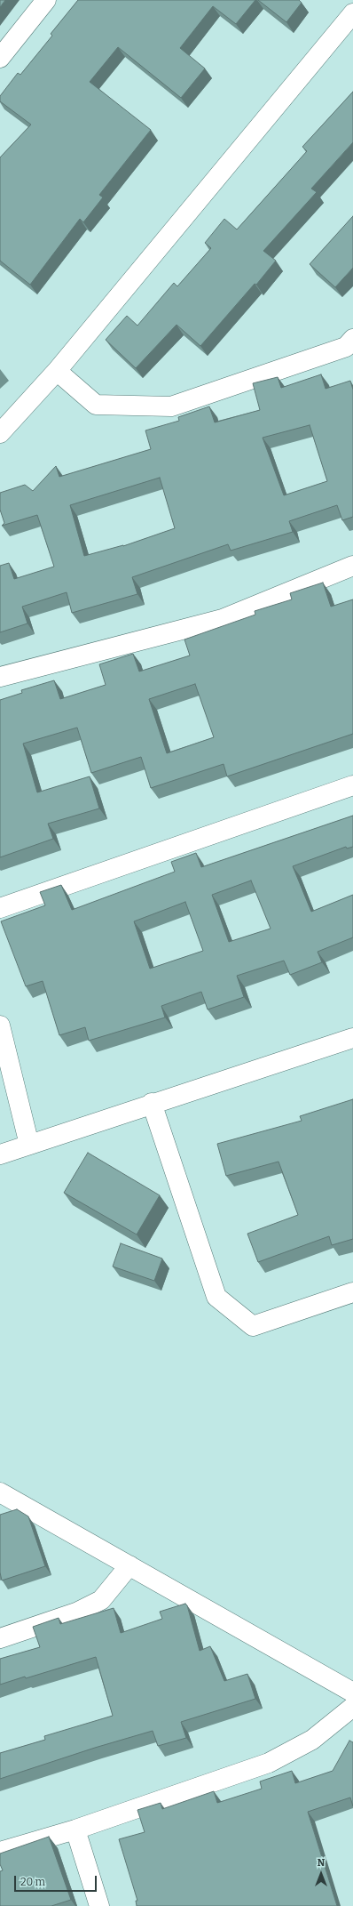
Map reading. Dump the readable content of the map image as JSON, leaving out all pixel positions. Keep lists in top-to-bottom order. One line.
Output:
{"scale_bar":"20 m","north":"top"}
